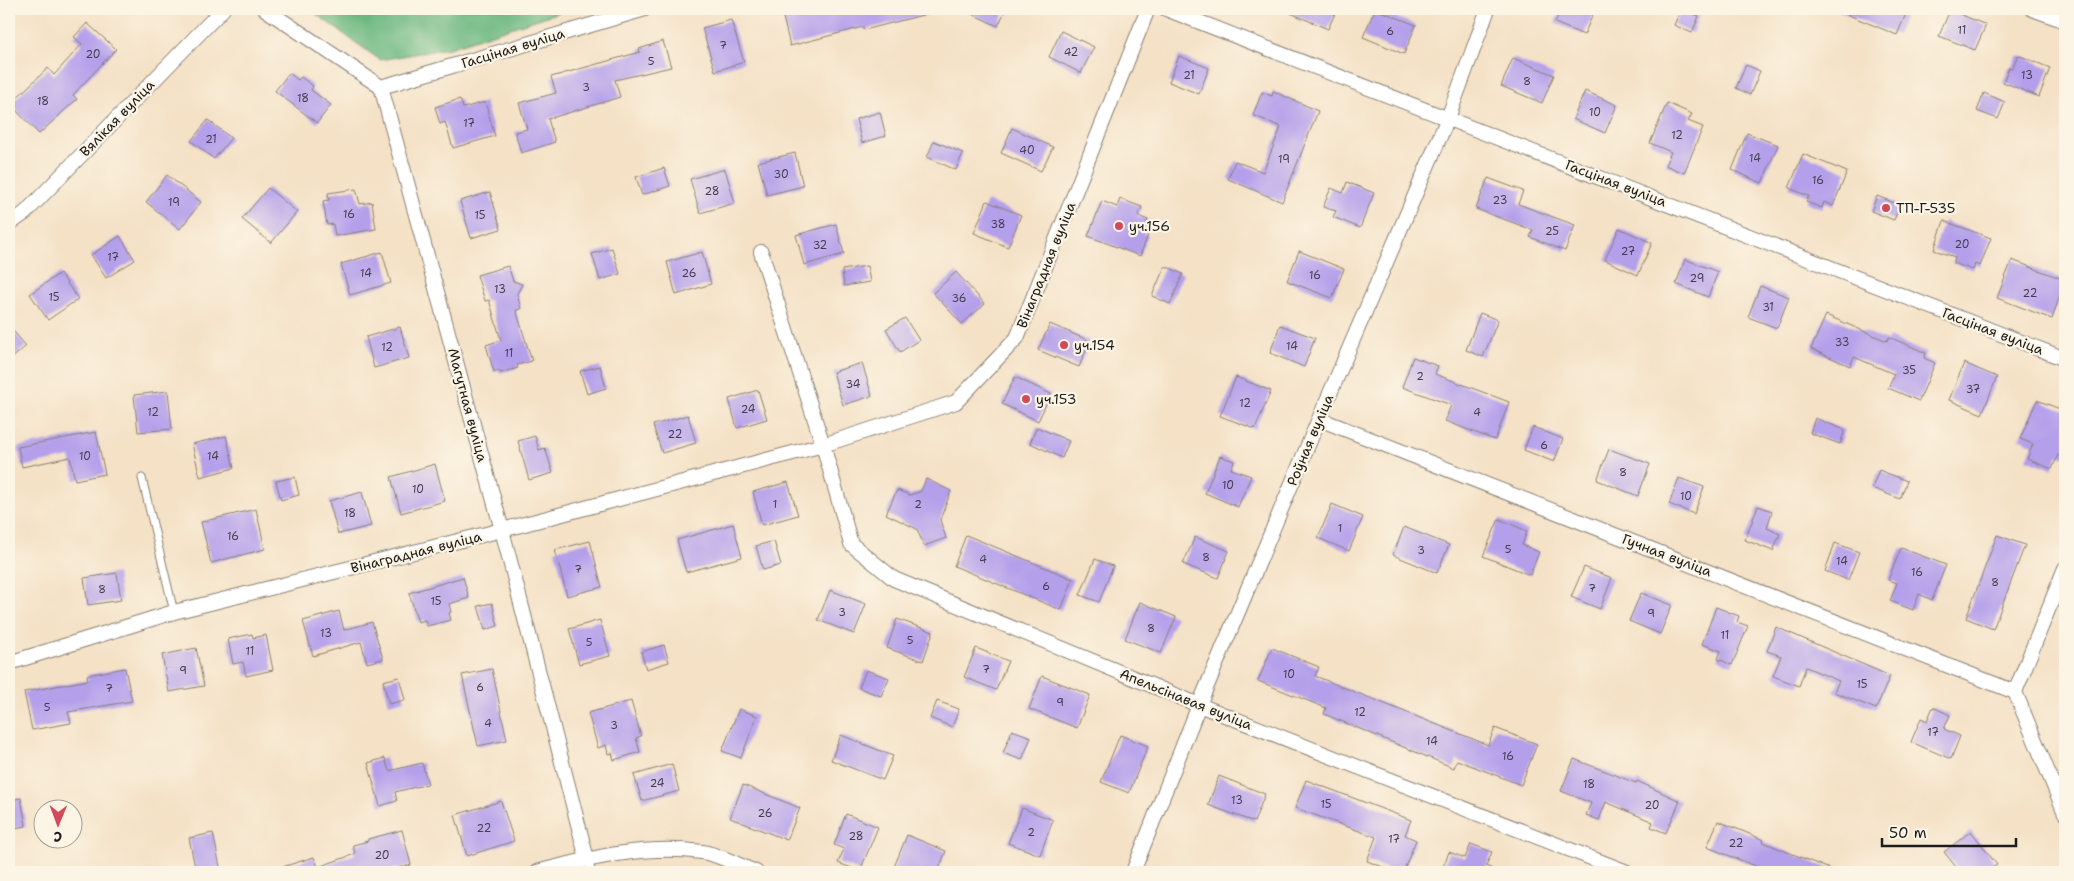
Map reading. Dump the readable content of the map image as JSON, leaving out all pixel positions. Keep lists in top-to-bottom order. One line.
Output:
{"streets":{"street":["Гасціная вуліца","Вялікая вуліца","Вінаградная вуліца","Магутная вуліца","Роўная вуліца","Гучная вуліца","Апельсінавая вуліца"]},"crossings":[["Гасціная вуліца","Магутная вуліца"],["Гасціная вуліца","Роўная вуліца"],["Вінаградная вуліца","Магутная вуліца"],["Вінаградная вуліца","Апельсінавая вуліца"],["Роўная вуліца","Гучная вуліца"],["Роўная вуліца","Апельсінавая вуліца"]],"places":["ТП-Г-535","уч.156","уч.154","уч.153"],"house_numbers":["11","6","7","42","20","5","21","13","8","3","18","18","10","17","12","21","40","14","19","30","16","28","23","19","16","15","38","25","20","32","27","17","14","26","16","29","13","22","15","36","31","33","14","12","11","35","2","34","37","12","24","12","4","22","6","10","14","8","10","10","10","1","2","18","1","16","5","3","8","4","14","7","16","8","6","7","8","15","3","9","8","13","11","5","5","11","7","9","10","15","6","7","9","5","12","4","3","17","14","16","24","18","13","15","20","26","22","2","28","17","22","20"],"scale_bar":"50 m","north":"bottom"}
